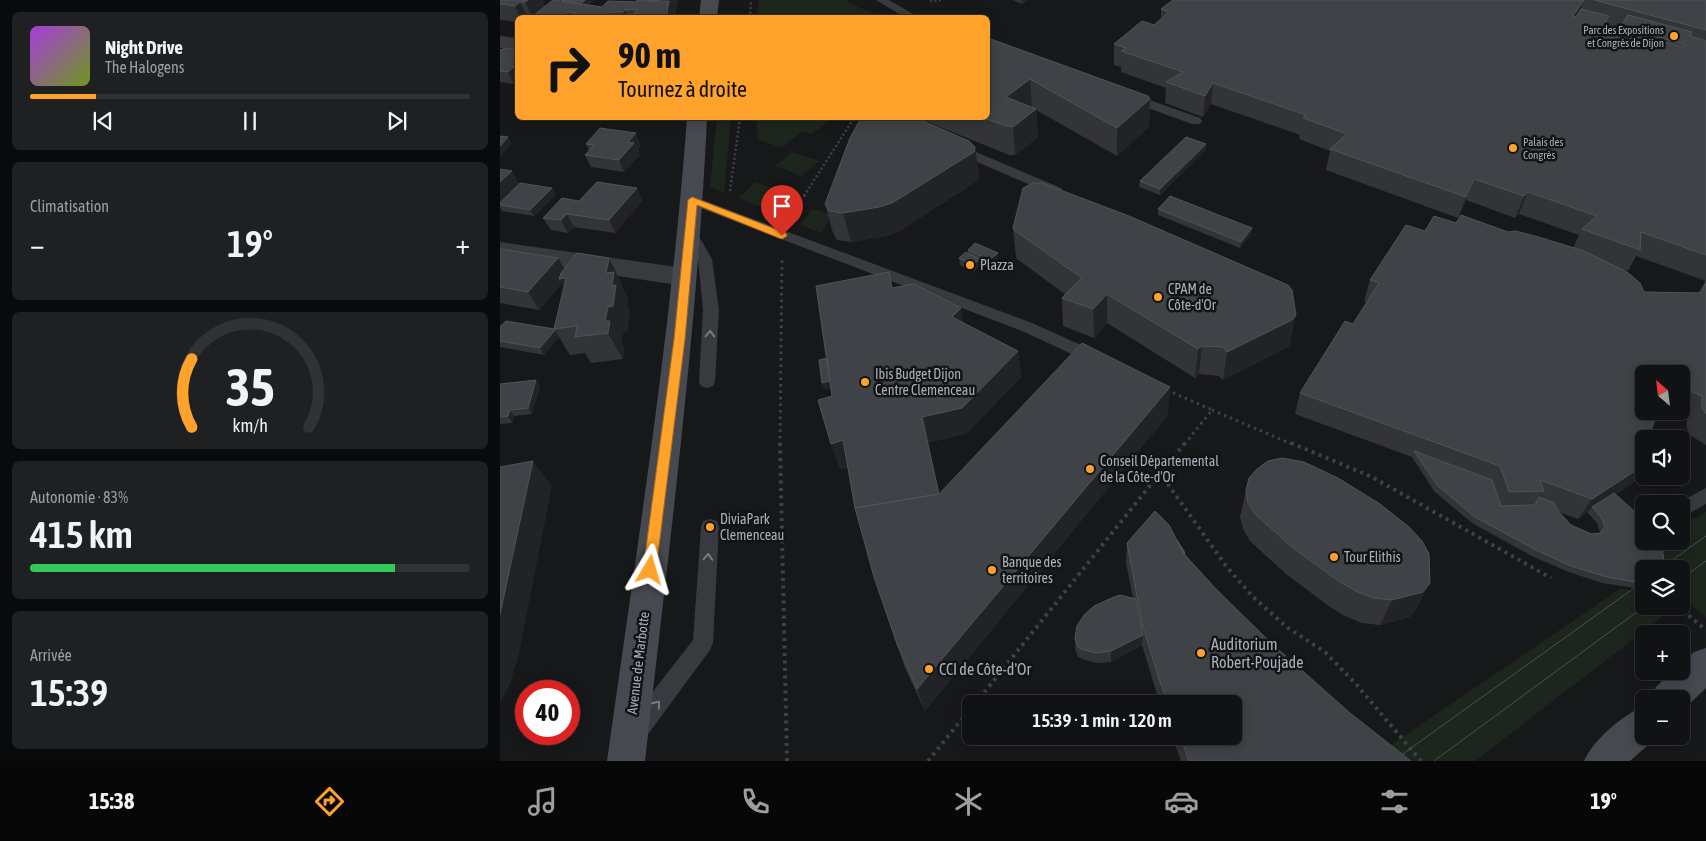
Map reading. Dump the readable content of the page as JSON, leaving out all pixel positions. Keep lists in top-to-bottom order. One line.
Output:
{"streets":{"street":["Avenue de Marbotte"]},"places":["Parc des Expositions et Congrès de Dijon","Palais des Congrès","Plazza","CPAM de Côte-d'Or","Ibis Budget Dijon Centre Clemenceau","Conseil Départemental de la Côte-d'Or","DiviaPark Clemenceau","Tour Elithis","Banque des territoires","Auditorium Robert-Poujade","CCI de Côte-d'Or"],"north":"top left","page":{"turn":["90 m","Tournez à droite"],"song":["Night Drive","The Halogens"],"tile":["Climatisation",["Autonomie · 83%","415 km"],["Arrivée","15:39"]],"heat":["−","19°","+"],"map_buttons":["+","−"],"limit":"40","trip":"15:39 · 1 min · 120 m","tabs":["15:38","19°"],"gauge":["35","km/h"]}}
